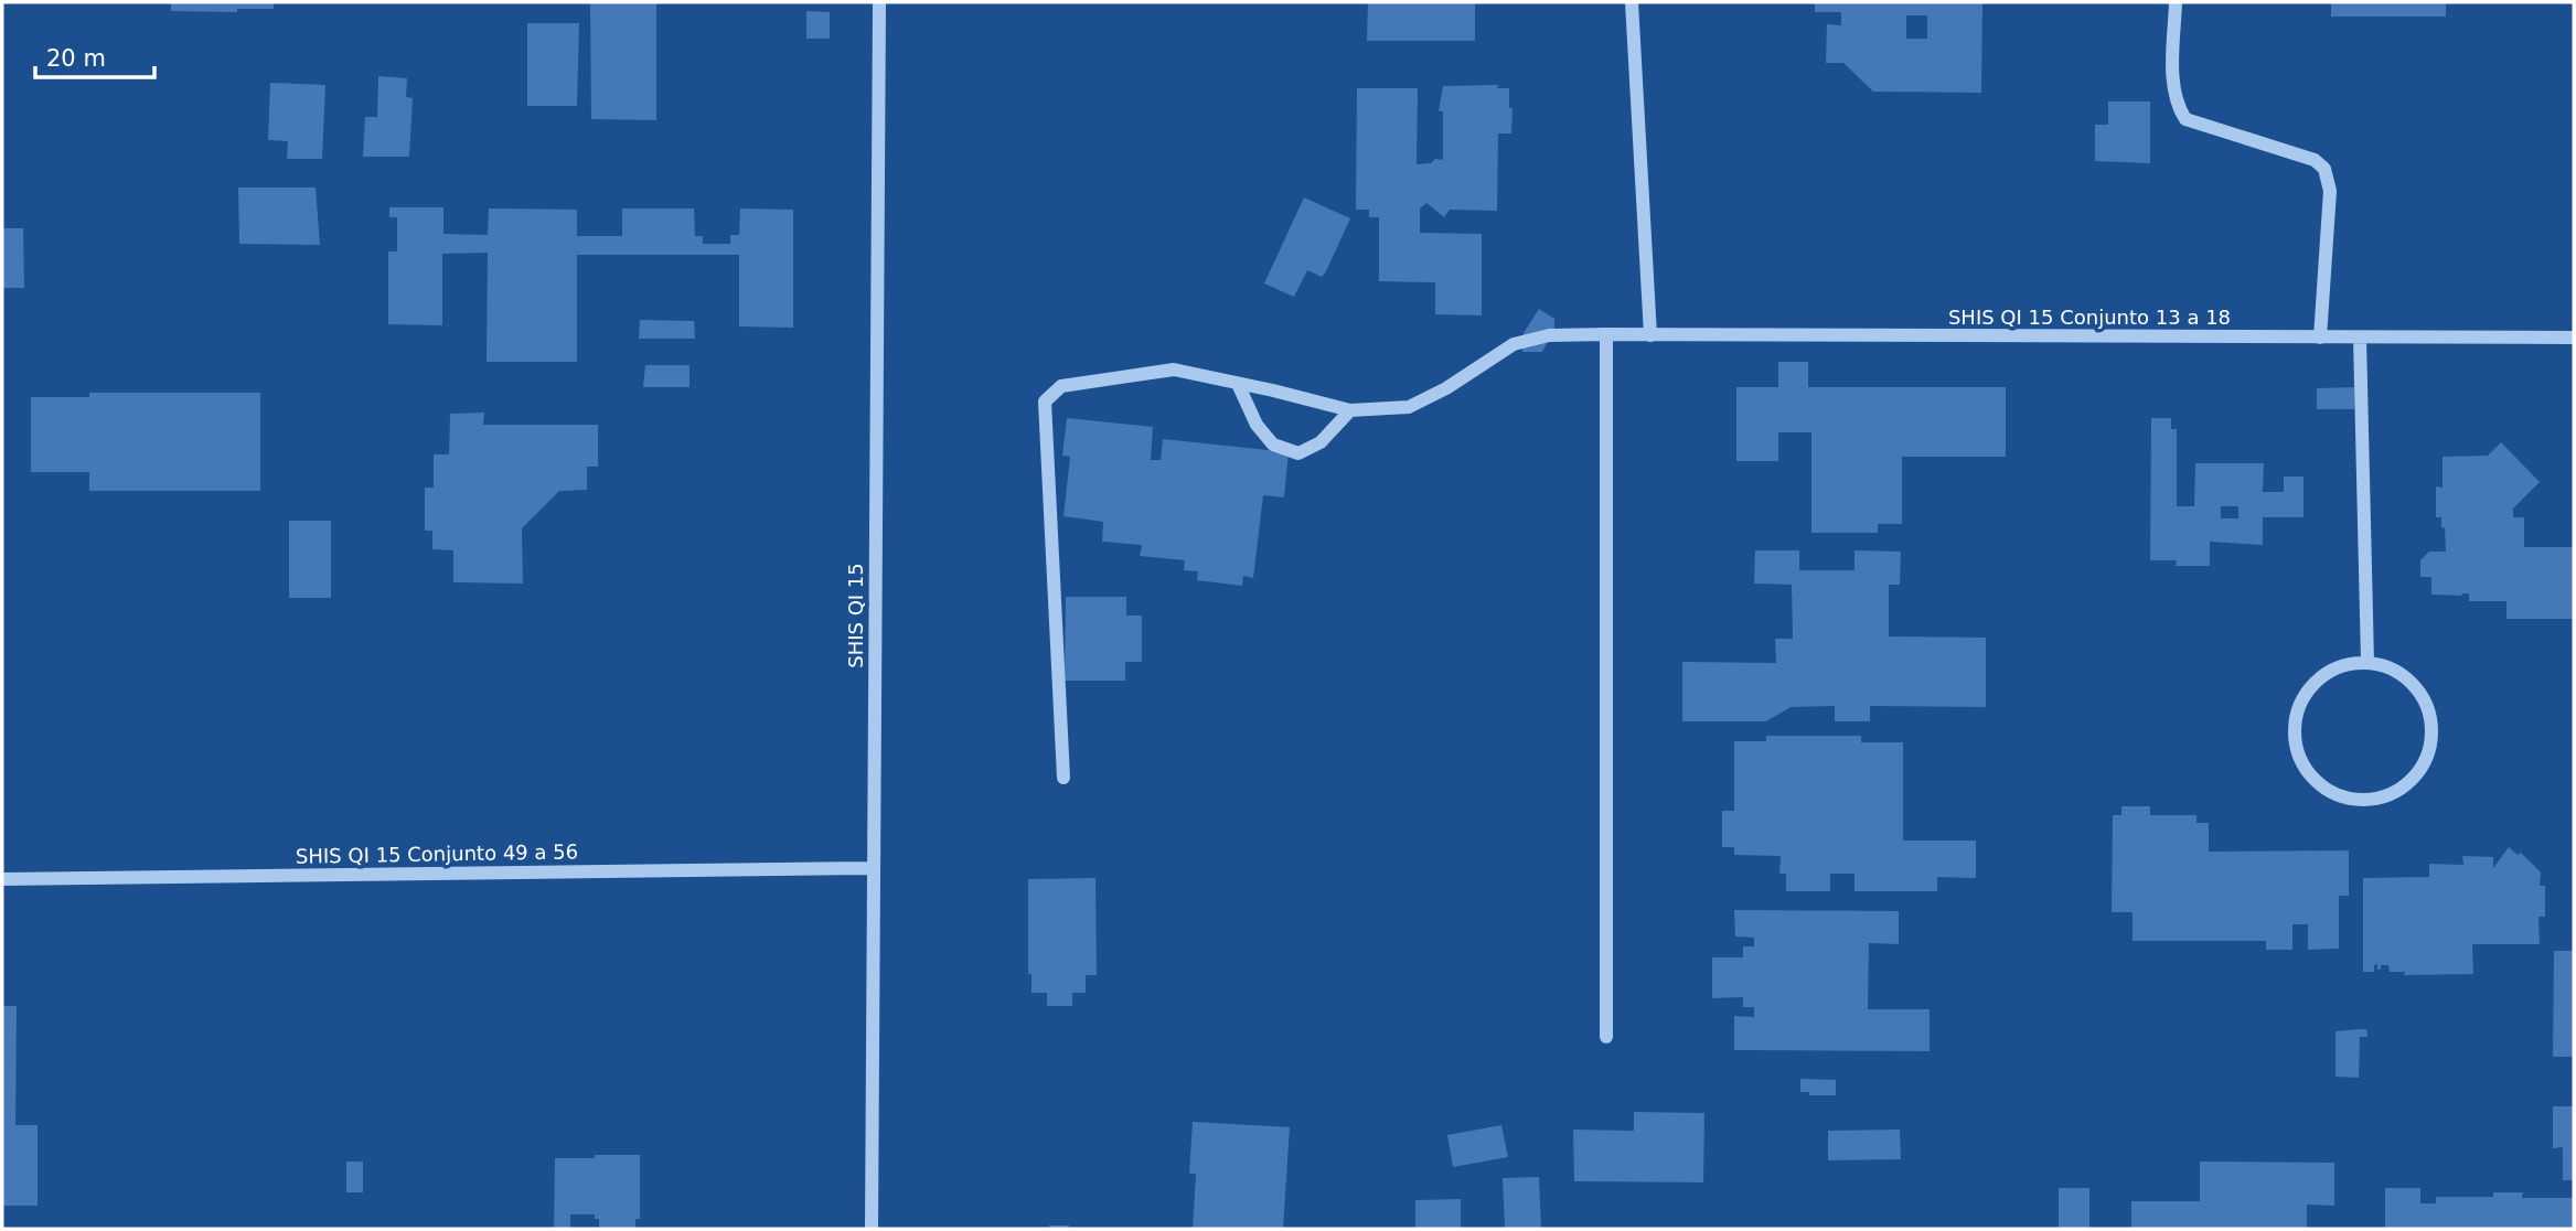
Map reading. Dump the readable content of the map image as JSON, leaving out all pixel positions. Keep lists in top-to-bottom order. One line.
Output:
{"streets":{"street":["SHIS QI 15 Conjunto 13 a 18","SHIS QI 15","SHIS QI 15 Conjunto 49 a 56"]},"crossings":[["SHIS QI 15","SHIS QI 15 Conjunto 49 a 56"]],"scale_bar":"20 m"}
